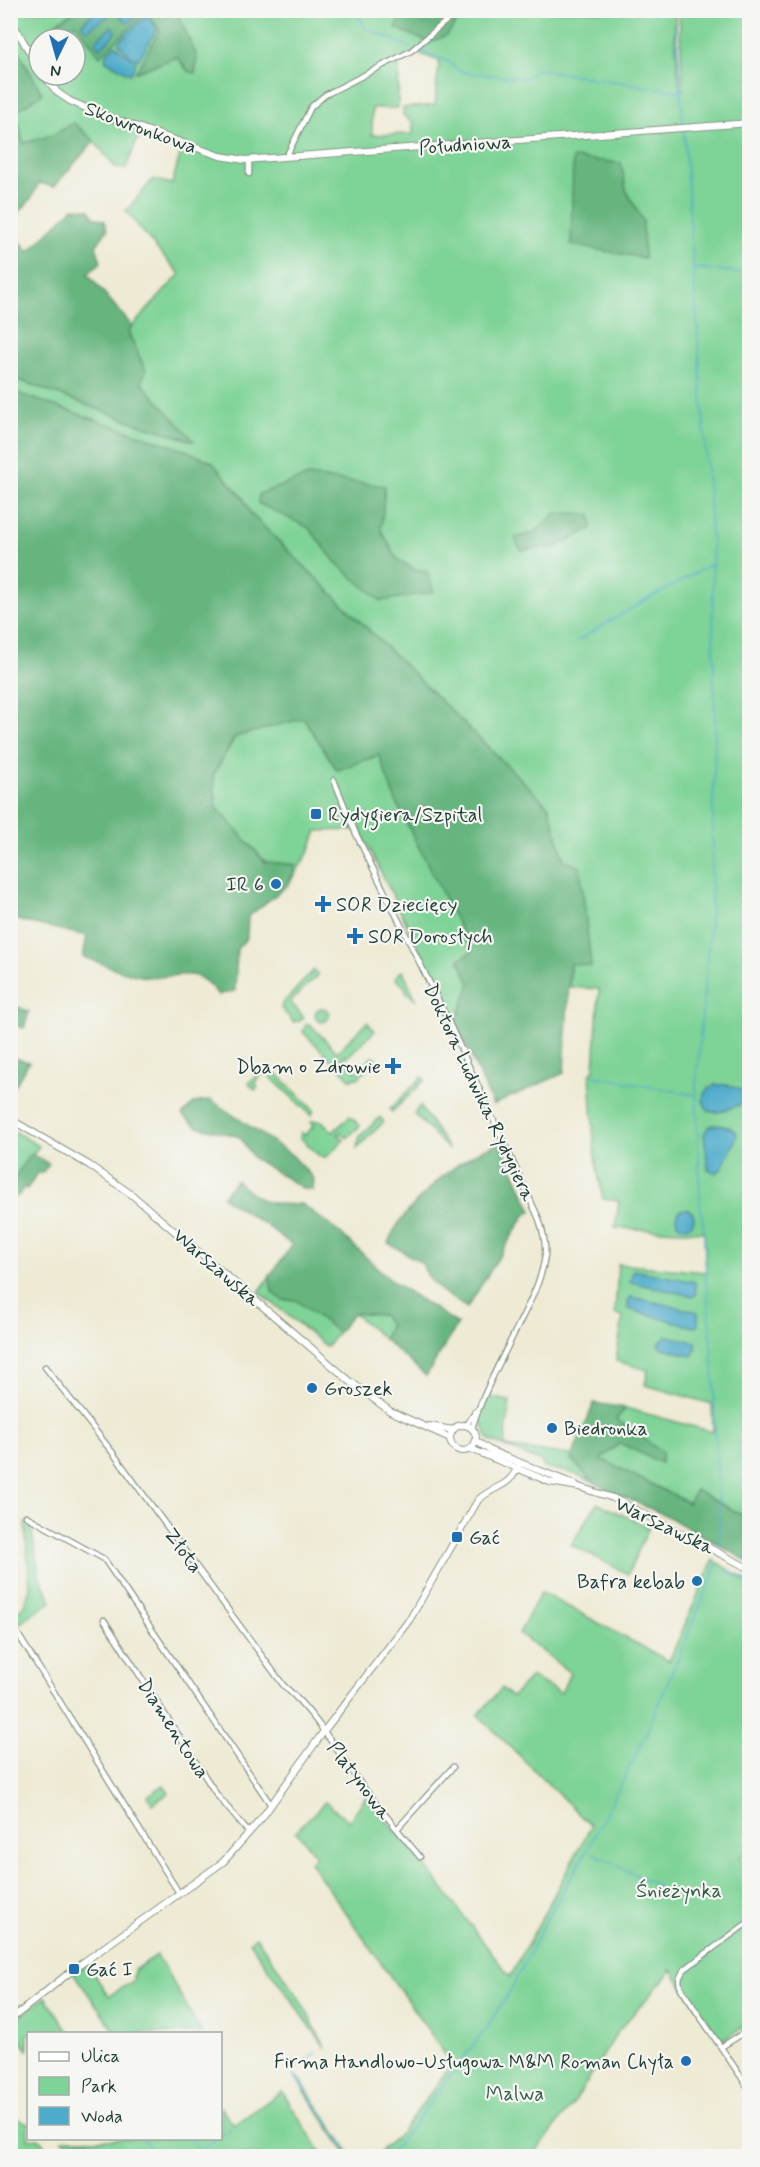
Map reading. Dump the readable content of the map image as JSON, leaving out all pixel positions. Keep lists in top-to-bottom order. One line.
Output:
{"streets":{"street":["Skowronkowa","Południowa","Doktora Ludwika Rydygiera","Warszawska","Złota","Diamentowa","Platynowa"]},"crossings":[["Skowronkowa","Południowa"],["Doktora Ludwika Rydygiera","Warszawska"],["Złota","Platynowa"]],"parks":["Śnieżynka","Malwa"],"places":{"transit":["Rydygiera/Szpital","Gać","Gać I"],"other":["IR 6","Groszek","Biedronka","Bafra kebab","Firma Handlowo-Usługowa M&M Roman Chyła"],"health":["SOR Dziecięcy","SOR Dorosłych","Dbam o Zdrowie"]},"legend":["Ulica","Park","Woda"],"north":"bottom"}
